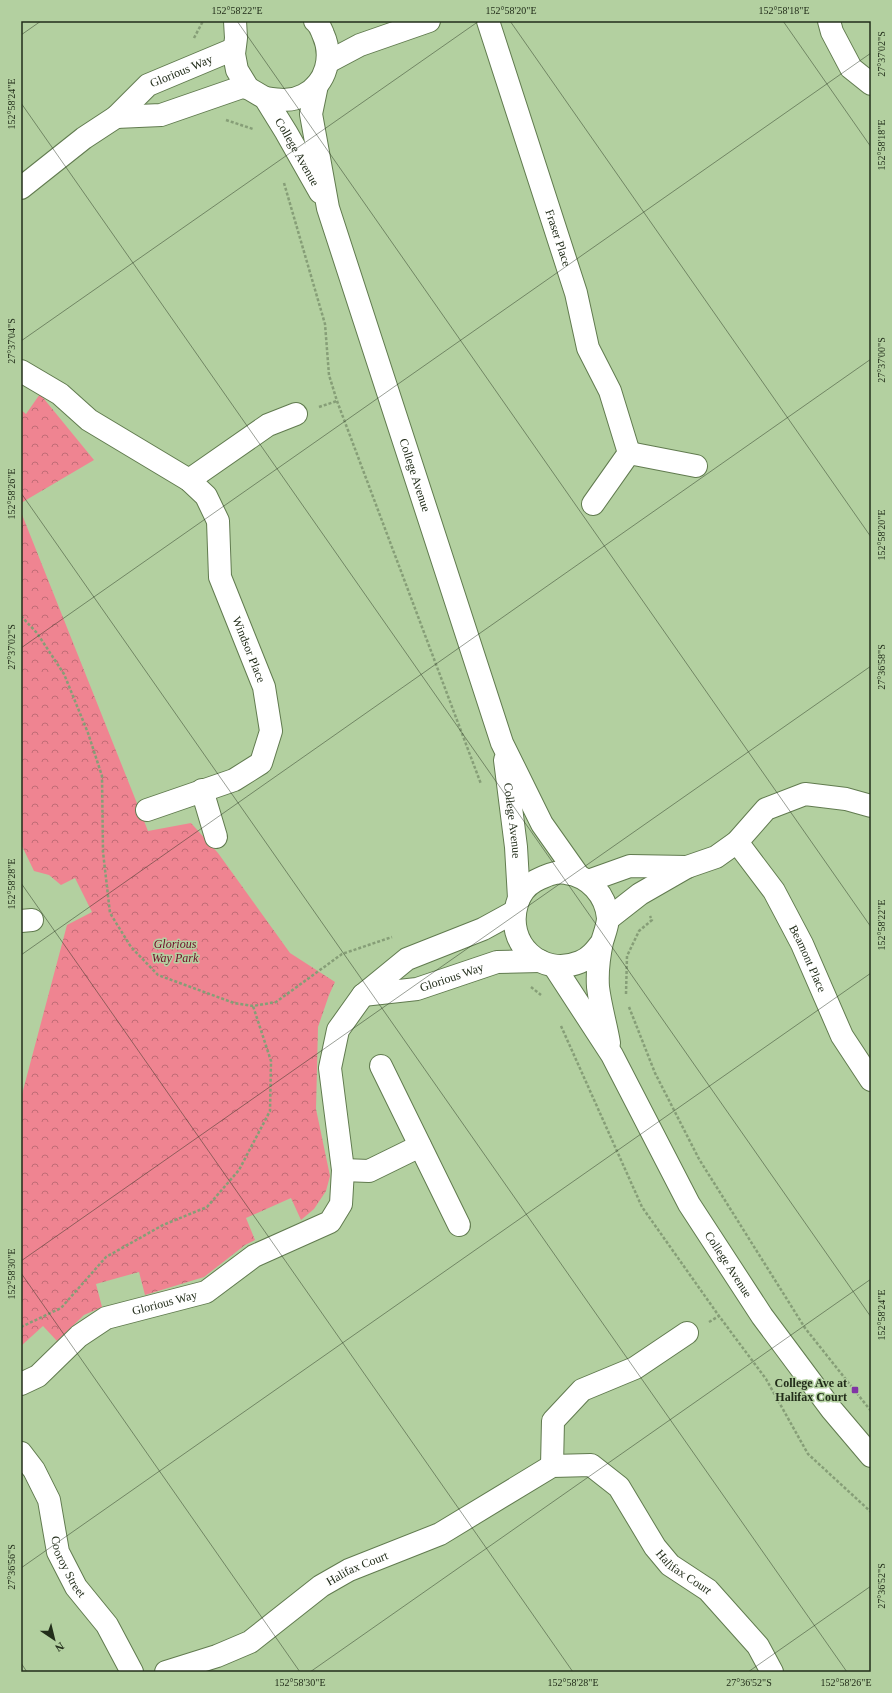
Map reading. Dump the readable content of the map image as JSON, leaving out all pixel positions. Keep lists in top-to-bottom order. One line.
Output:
{"streets":{"street":["Glorious Way","College Avenue","Fraser Place","Windsor Place","Beamont Place","Cooroy Street","Halifax Court"]},"crossings":[["Glorious Way","College Avenue"]],"parks":["Glorious Way Park"],"places":{"transit":["College Ave at Halifax Court"]},"north":"bottom right","coordinates":["152°58'22\"E","152°58'20\"E","152°58'18\"E","27°37'02\"S","152°58'24\"E","27°37'04\"S","27°37'00\"S","152°58'26\"E","27°36'58\"S","152°58'28\"E","152°58'30\"E","27°36'56\"S","27°36'52\"S"]}
